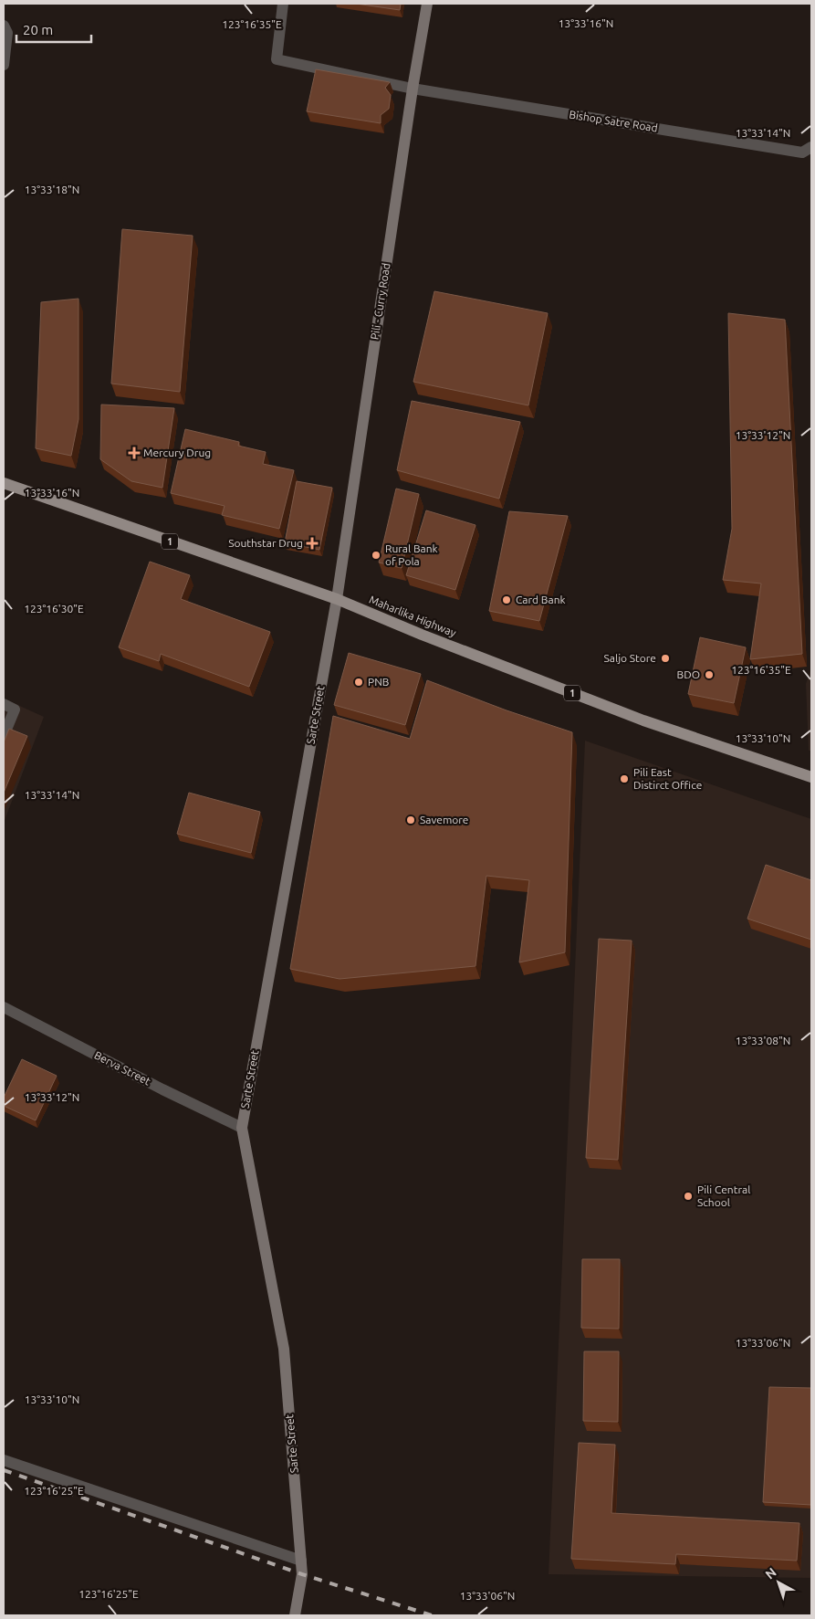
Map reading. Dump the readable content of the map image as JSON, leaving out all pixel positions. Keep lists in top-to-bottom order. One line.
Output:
{"streets":{"main road":["1","Maharlika Highway"],"street":["Bishop Satre Road","Pili - Curry Road","Sarte Street","Berva Street"]},"crossings":[["Bishop Satre Road","Pili - Curry Road"],["Pili - Curry Road","Maharlika Highway"],["Pili - Curry Road","Sarte Street"],["Maharlika Highway","Sarte Street"],["Sarte Street","Berva Street"]],"places":{"health":["Mercury Drug","Southstar Drug"],"other":["Rural Bank of Pola","Card Bank","Saljo Store","BDO","PNB","Pili East Distirct Office","Savemore","Pili Central School"]},"scale_bar":"20 m","north":"top left","coordinates":["13°33'16\"N","123°16'35\"E","13°33'14\"N","13°33'18\"N","13°33'12\"N","123°16'30\"E","13°33'10\"N","13°33'08\"N","13°33'06\"N","123°16'25\"E"]}
